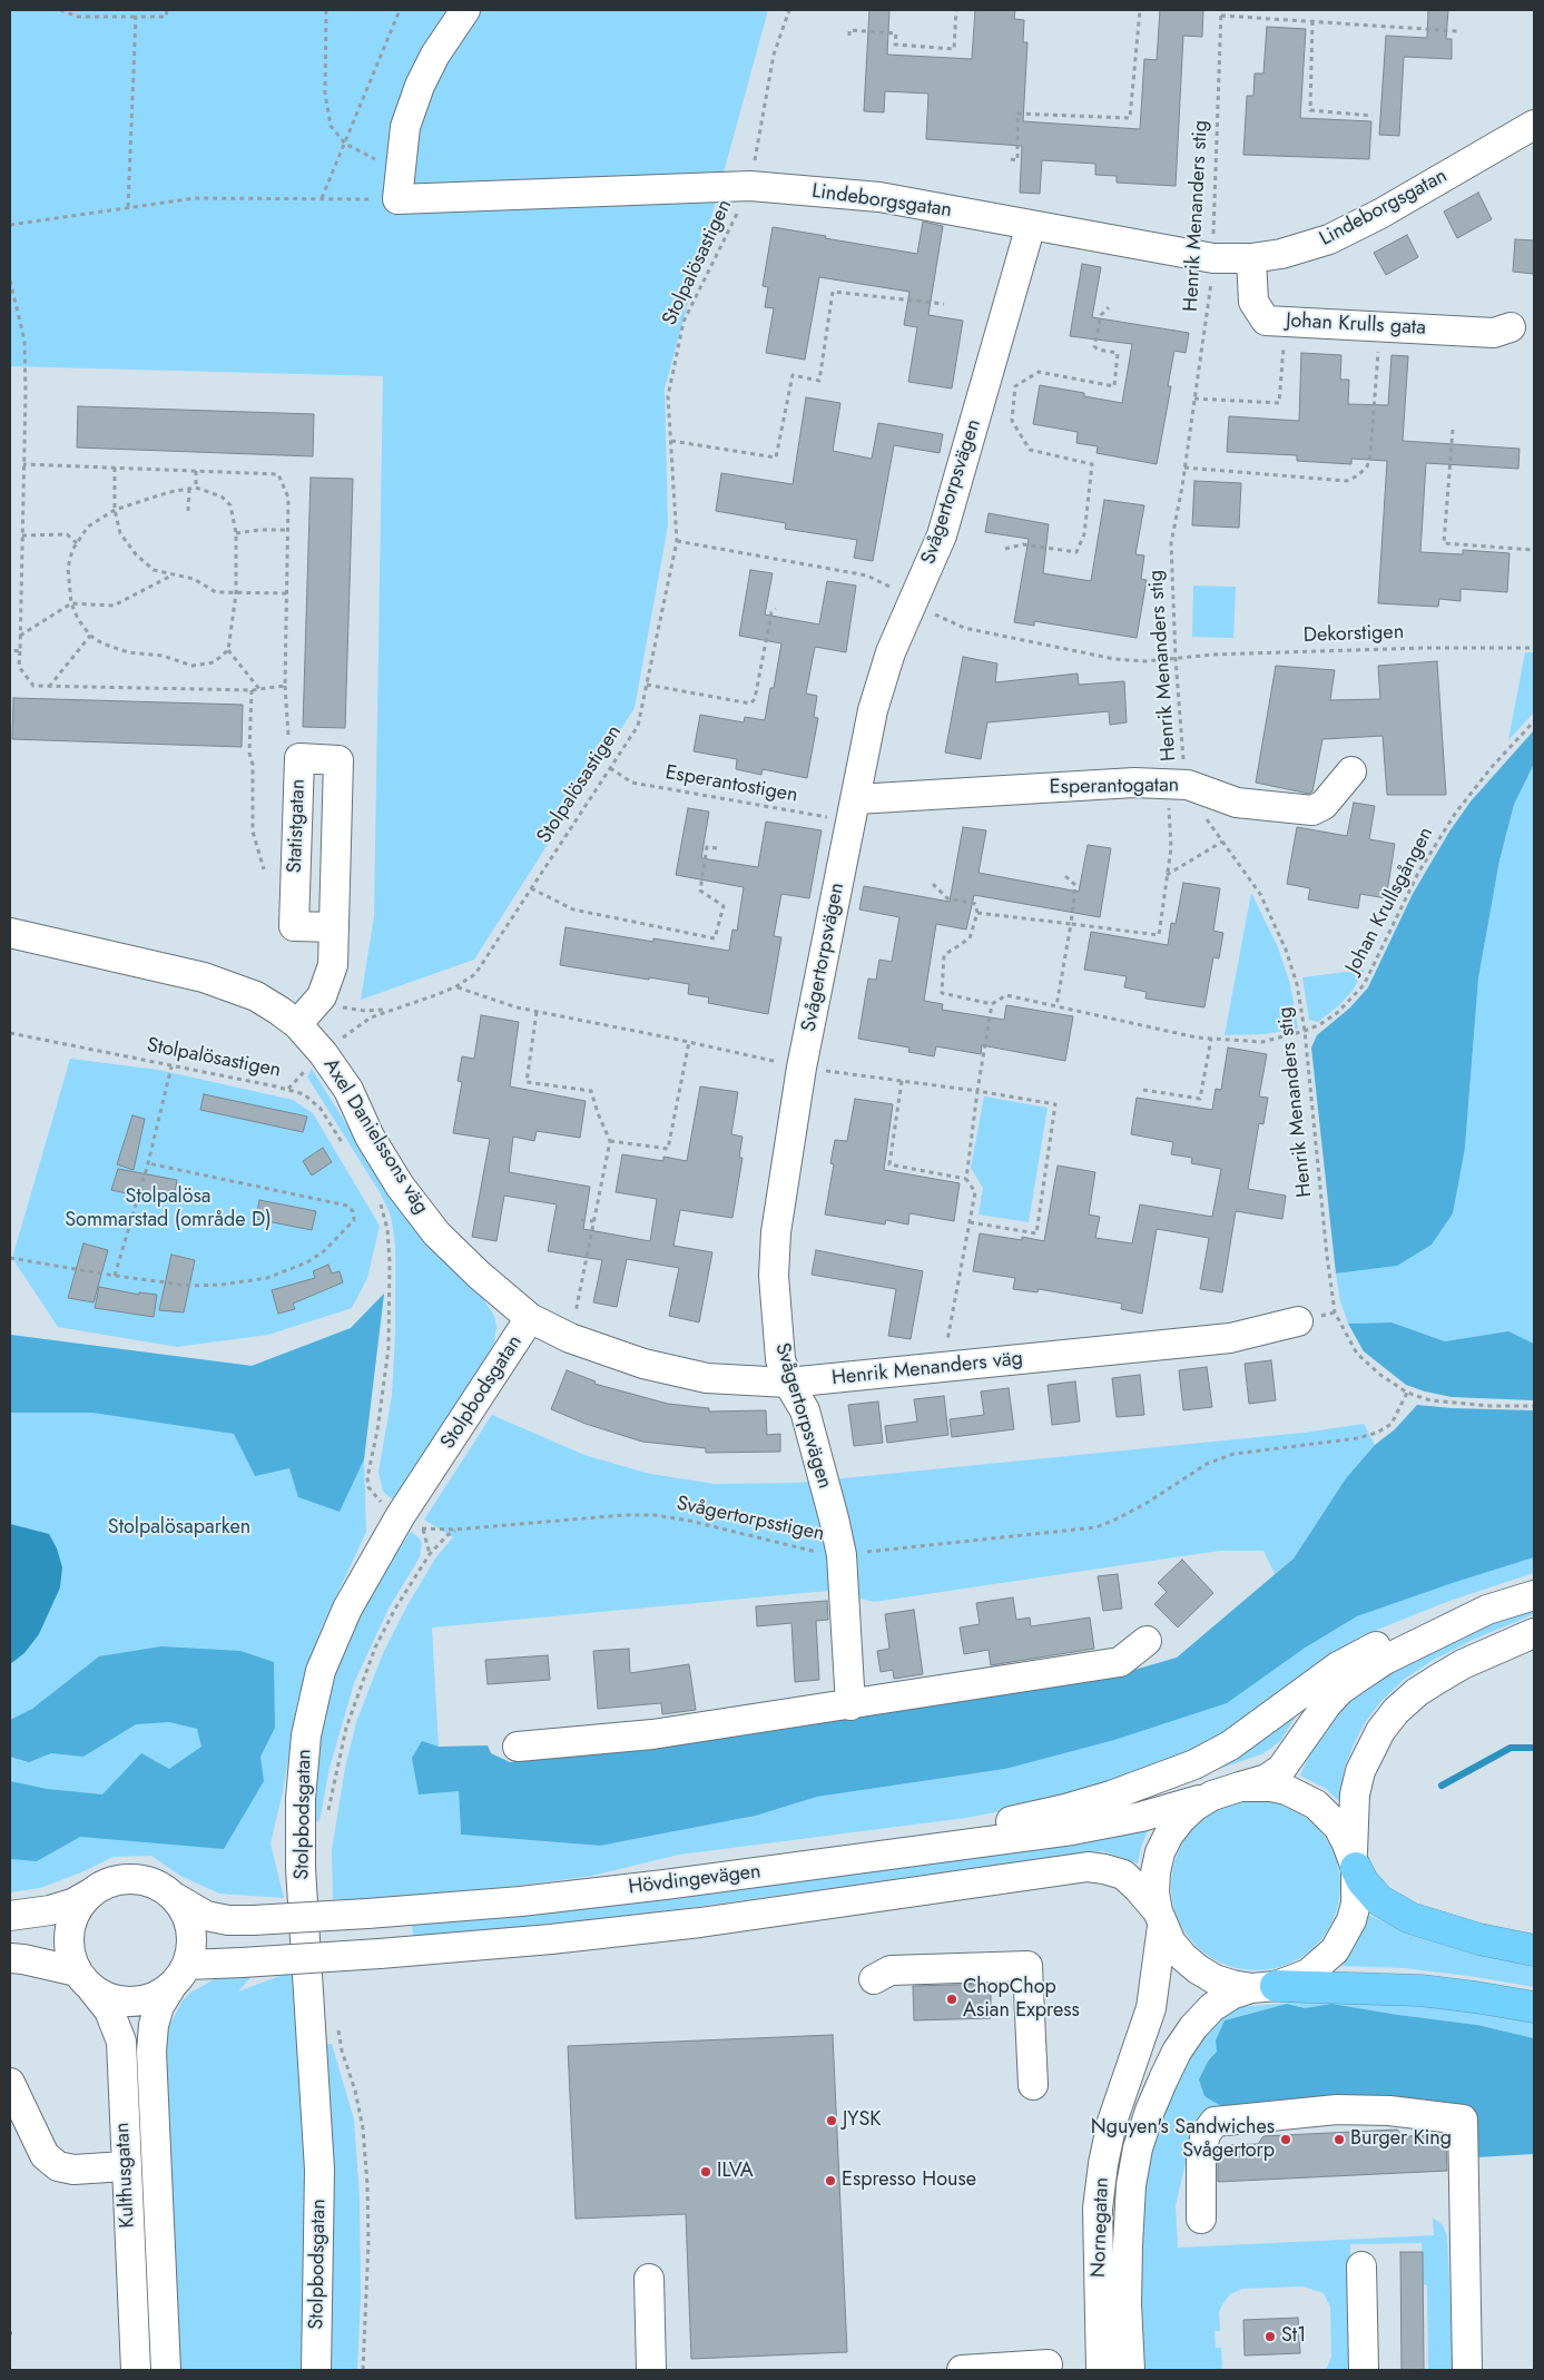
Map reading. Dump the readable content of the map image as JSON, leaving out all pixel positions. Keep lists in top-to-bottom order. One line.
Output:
{"streets":{"street":["Lindeborgsgatan","Johan Krulls gata","Svågertorpsvägen","Esperantogatan","Statistgatan","Axel Danielssons väg","Henrik Menanders väg","Stolpbodsgatan","Hövdingevägen","Kulthusgatan","Nornegatan"],"path":["Henrik Menanders stig","Stolpalösastigen","Dekorstigen","Esperantostigen","Johan Krullsgången","Svågertorpsstigen"]},"crossings":[["Lindeborgsgatan","Henrik Menanders stig"],["Lindeborgsgatan","Stolpalösastigen"],["Lindeborgsgatan","Johan Krulls gata"],["Lindeborgsgatan","Svågertorpsvägen"],["Henrik Menanders stig","Dekorstigen"],["Henrik Menanders stig","Esperantogatan"],["Henrik Menanders stig","Johan Krullsgången"],["Henrik Menanders stig","Svågertorpsstigen"],["Stolpalösastigen","Esperantostigen"],["Stolpalösastigen","Axel Danielssons väg"],["Svågertorpsvägen","Esperantostigen"],["Svågertorpsvägen","Esperantogatan"],["Svågertorpsvägen","Henrik Menanders väg"],["Svågertorpsvägen","Svågertorpsstigen"],["Esperantostigen","Esperantogatan"],["Statistgatan","Axel Danielssons väg"],["Axel Danielssons väg","Henrik Menanders väg"],["Axel Danielssons väg","Stolpbodsgatan"],["Henrik Menanders väg","Stolpbodsgatan"],["Stolpbodsgatan","Svågertorpsstigen"],["Hövdingevägen","Kulthusgatan"],["Hövdingevägen","Nornegatan"]],"parks":["Stolpalösa Sommarstad (område D)","Stolpalösaparken"],"places":["ChopChop Asian Express","JYSK","Nguyen's Sandwiches Svågertorp","Burger King","ILVA","Espresso House","St1"]}
